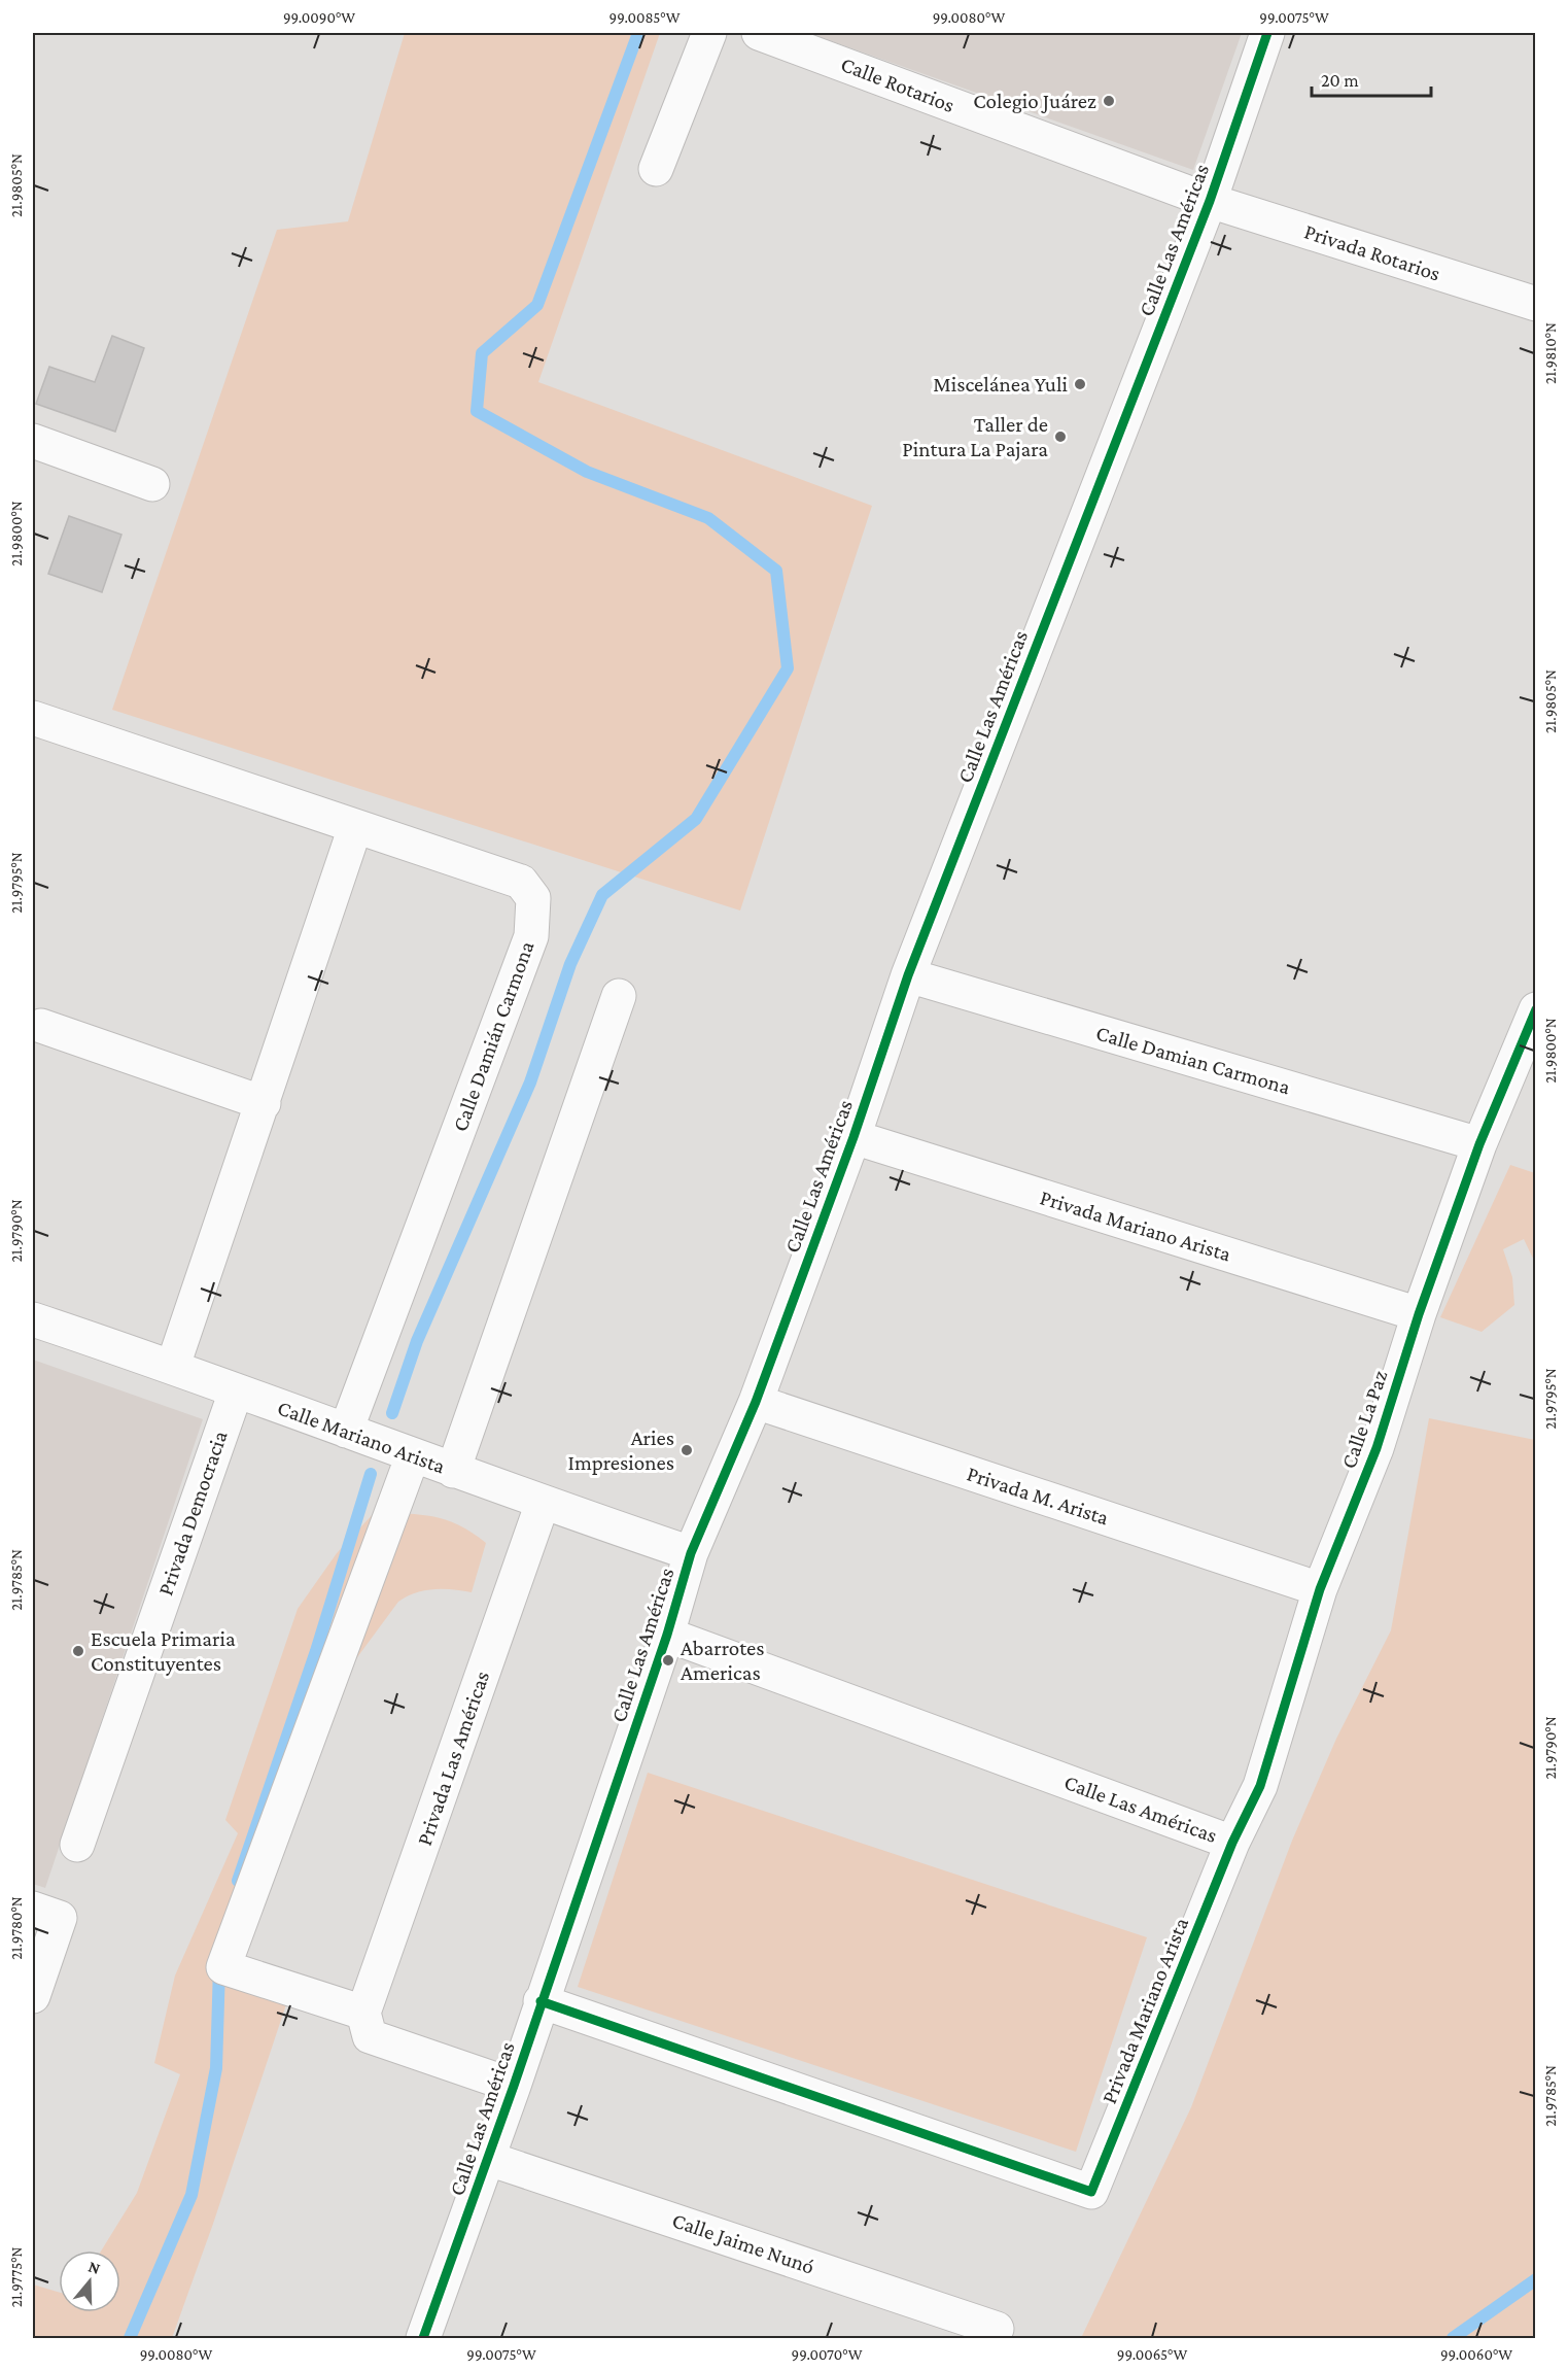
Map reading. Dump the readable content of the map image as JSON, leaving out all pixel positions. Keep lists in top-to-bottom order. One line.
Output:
{"streets":{"street":["Calle Rotarios","Calle Las Américas","Privada Rotarios","Calle Damián Carmona","Calle Damian Carmona","Privada Mariano Arista","Calle La Paz","Calle Mariano Arista","Privada M. Arista","Privada Democracia","Privada Las Américas","Calle Jaime Nunó"]},"crossings":[["Calle Rotarios","Calle Las Américas"],["Calle Rotarios","Privada Rotarios"],["Calle Las Américas","Privada Rotarios"],["Calle Las Américas","Calle Damian Carmona"],["Calle Las Américas","Privada Mariano Arista"],["Calle Las Américas","Calle La Paz"],["Calle Las Américas","Calle Mariano Arista"],["Calle Las Américas","Privada M. Arista"],["Calle Las Américas","Calle Jaime Nunó"],["Calle Damián Carmona","Calle Mariano Arista"],["Calle Damian Carmona","Calle La Paz"],["Privada Mariano Arista","Calle La Paz"],["Calle La Paz","Privada M. Arista"],["Calle Mariano Arista","Privada Democracia"],["Calle Mariano Arista","Privada Las Américas"]],"places":["Colegio Juárez","Miscelánea Yuli","Taller de Pintura La Pajara","Aries Impresiones","Escuela Primaria Constituyentes","Abarrotes Americas"],"scale_bar":"20 m","north":"top","coordinates":["99.0090°W","99.0085°W","99.0080°W","99.0075°W","21.9805°N","21.9810°N","21.9800°N","21.9795°N","21.9790°N","21.9785°N","21.9780°N","21.9775°N","99.0070°W","99.0065°W","99.0060°W"]}
